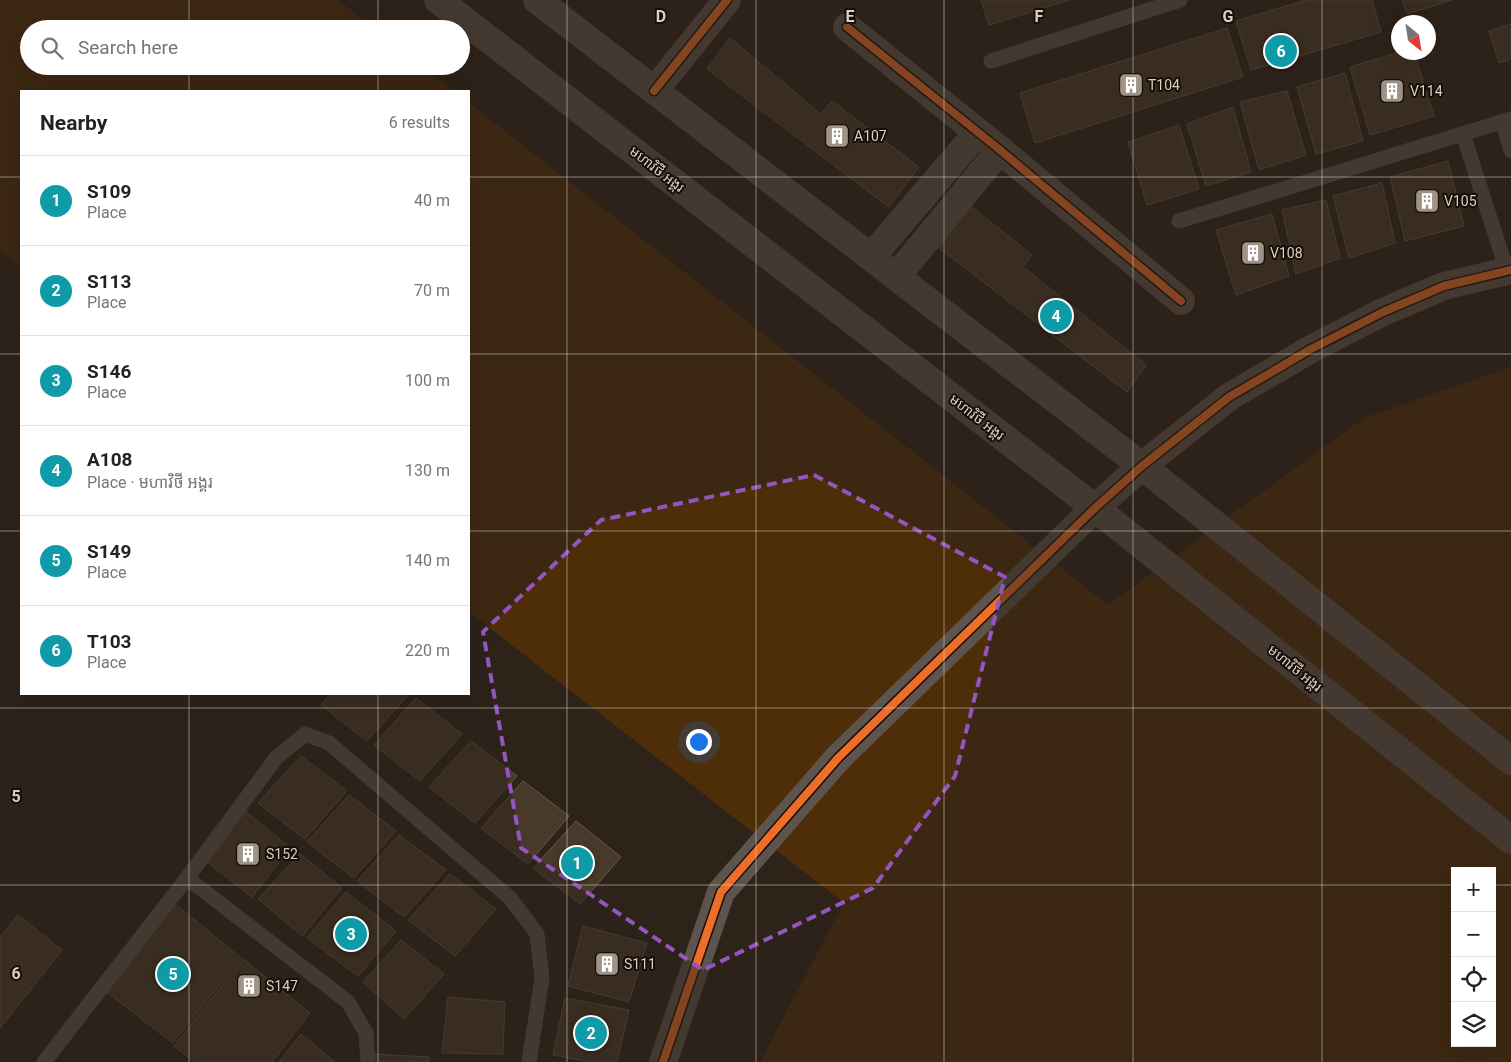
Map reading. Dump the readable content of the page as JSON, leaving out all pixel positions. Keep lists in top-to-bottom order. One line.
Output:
{"streets":{"main road":["មហាវិថី អង្គរ"]},"places":{"building":["T104","V114","A107","V105","V108","S152","S111","S147"]},"north":"bottom right","page":{"search":"Search here","pins":["6","4","1","3","5","2"],"heading":["Nearby","6 results"],"list":[{"mark":"1","name":"S109","note":"Place","value":"40 m"},{"mark":"2","name":"S113","note":"Place","value":"70 m"},{"mark":"3","name":"S146","note":"Place","value":"100 m"},{"mark":"4","name":"A108","note":"Place · មហាវិថី អង្គរ","value":"130 m"},{"mark":"5","name":"S149","note":"Place","value":"140 m"},{"mark":"6","name":"T103","note":"Place","value":"220 m"}],"map_buttons":["+","−"]},"grid":{"columns":["D","E","F","G"],"rows":["5","6"]}}
